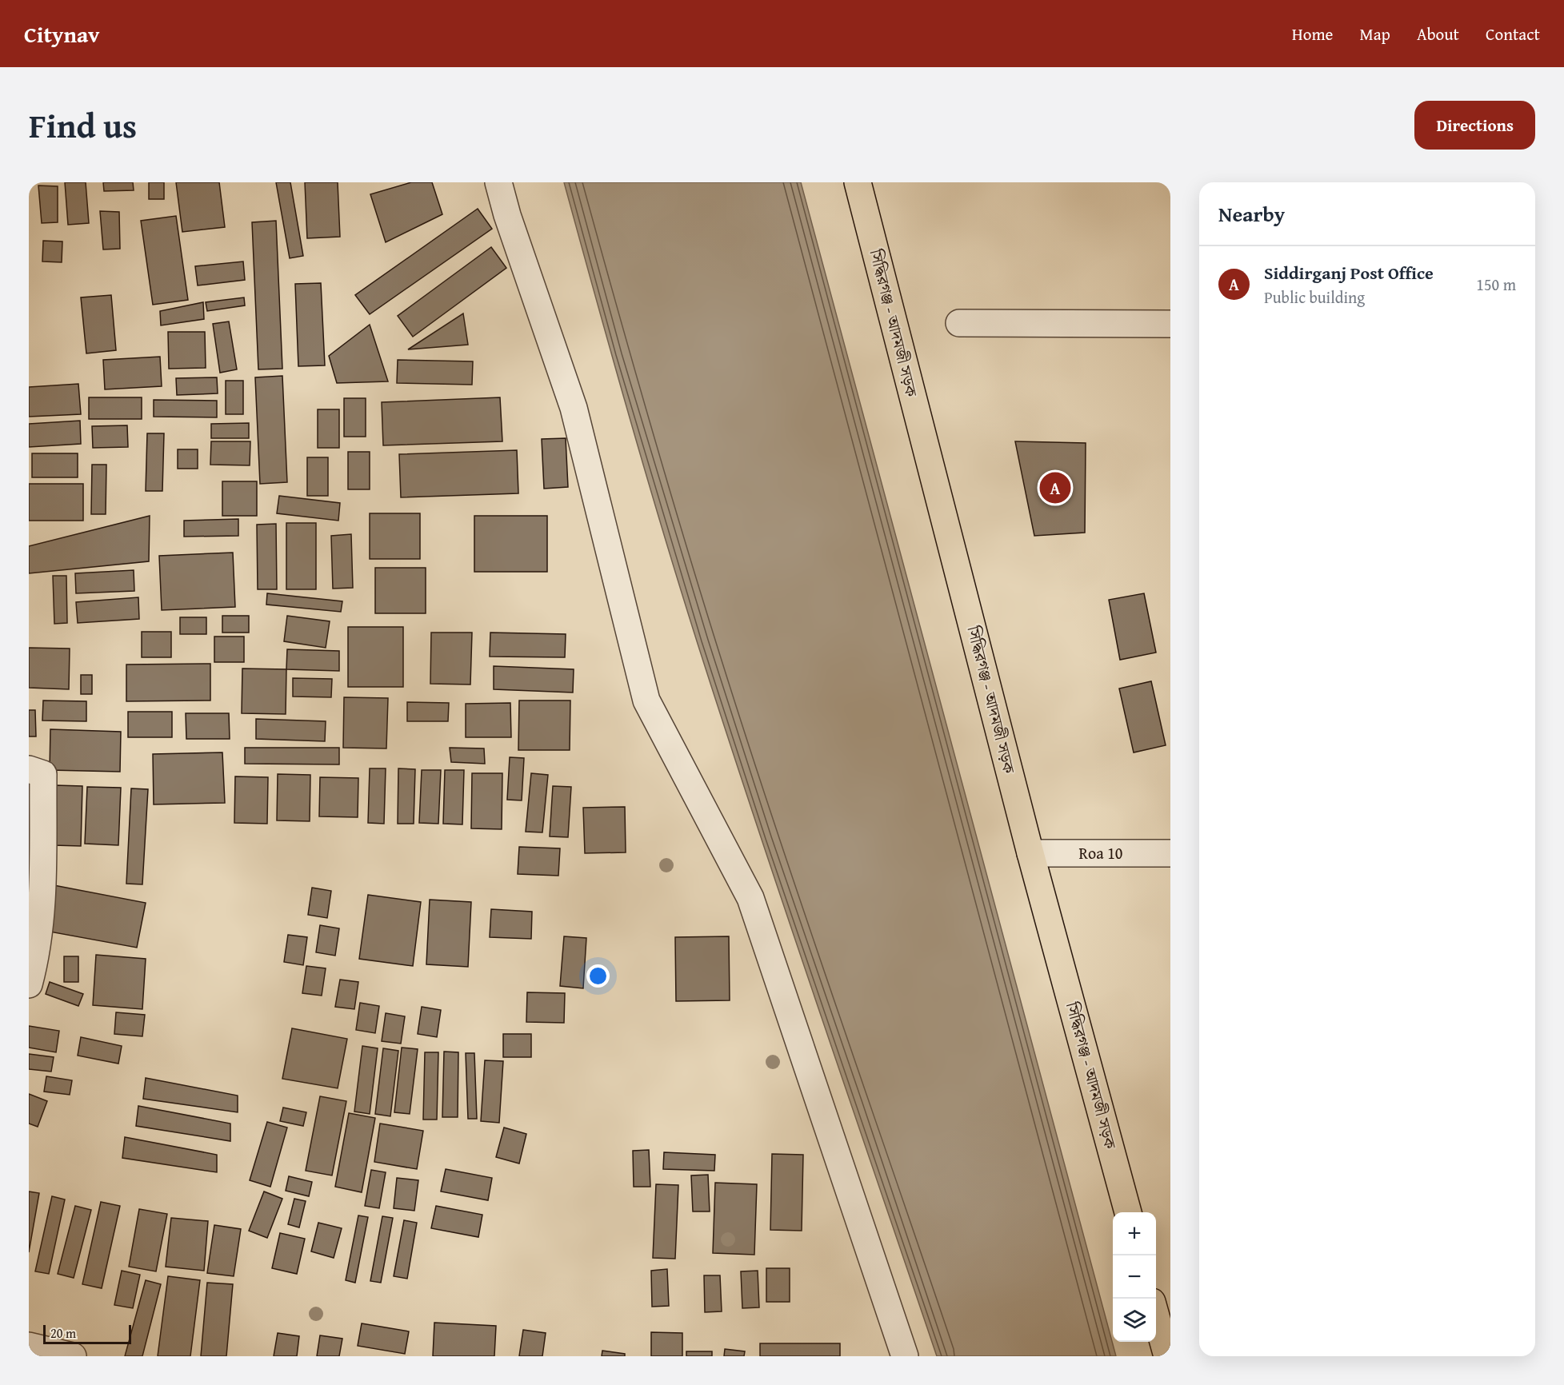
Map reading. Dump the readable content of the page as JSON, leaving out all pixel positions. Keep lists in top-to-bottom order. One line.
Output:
{"streets":{"main road":["সিদ্ধিরগঞ্জ - আদমজী সড়ক"],"street":["Roa 10"]},"crossings":[["সিদ্ধিরগঞ্জ - আদমজী সড়ক","Roa 10"]],"scale_bar":"20 m","page":{"header":"Citynav","nav":["Home","Map","About","Contact"],"title":"Find us","buttons":"Directions","heading":"Nearby","list":[{"mark":"A","name":"Siddirganj Post Office","note":"Public building","value":"150 m"}],"pins":"A","map_buttons":["+","−"],"scale":"20 m"}}
